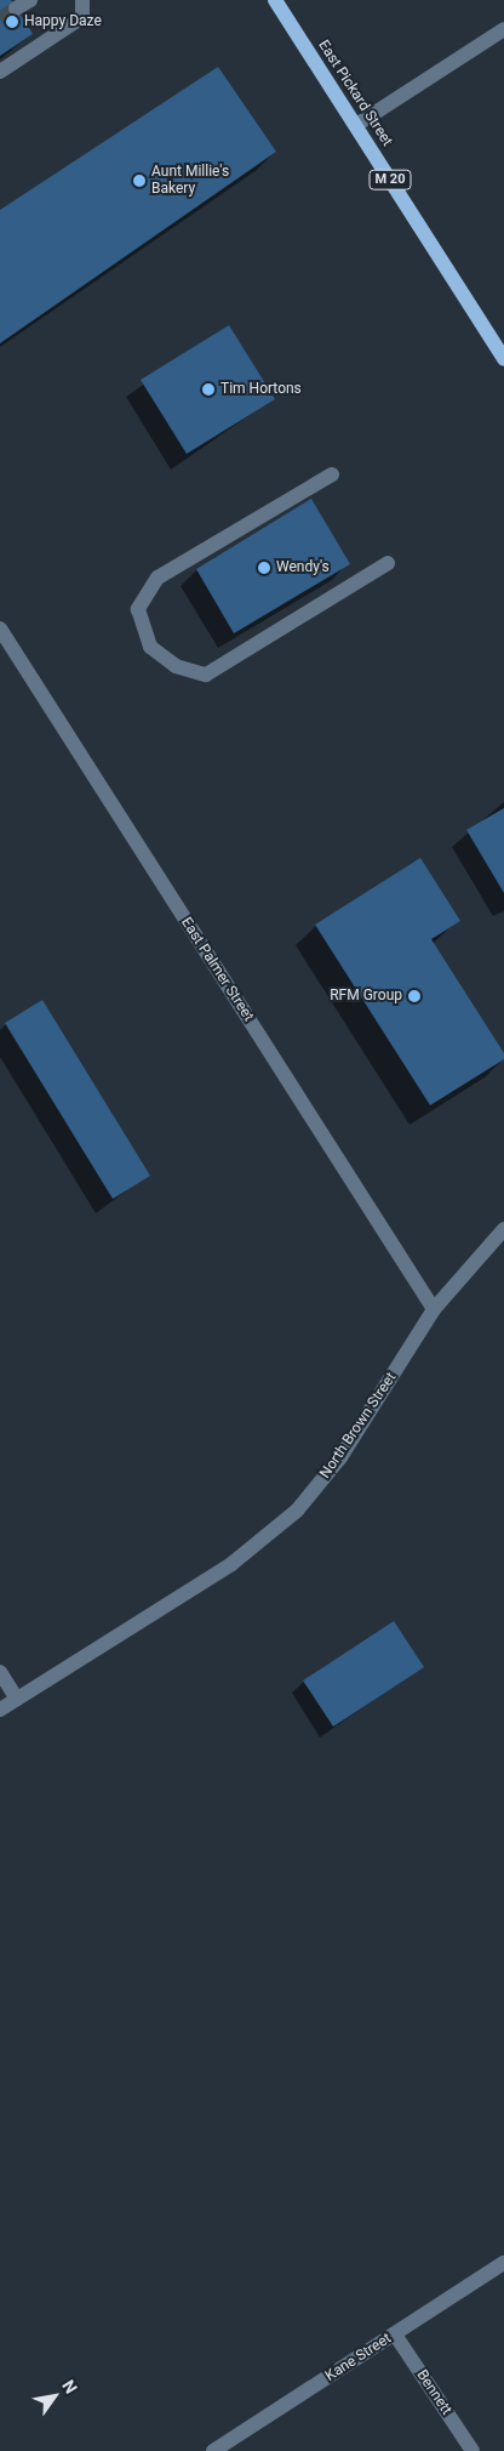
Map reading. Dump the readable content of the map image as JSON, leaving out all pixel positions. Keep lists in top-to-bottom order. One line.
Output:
{"streets":{"main road":["East Pickard Street","M 20"],"street":["East Palmer Street","North Brown Street","Kane Street","Bennett"]},"crossings":[["East Palmer Street","North Brown Street"],["Kane Street","Bennett"]],"places":["Happy Daze","Aunt Millie's Bakery","Tim Hortons","Wendy's","RFM Group"],"north":"top right"}
